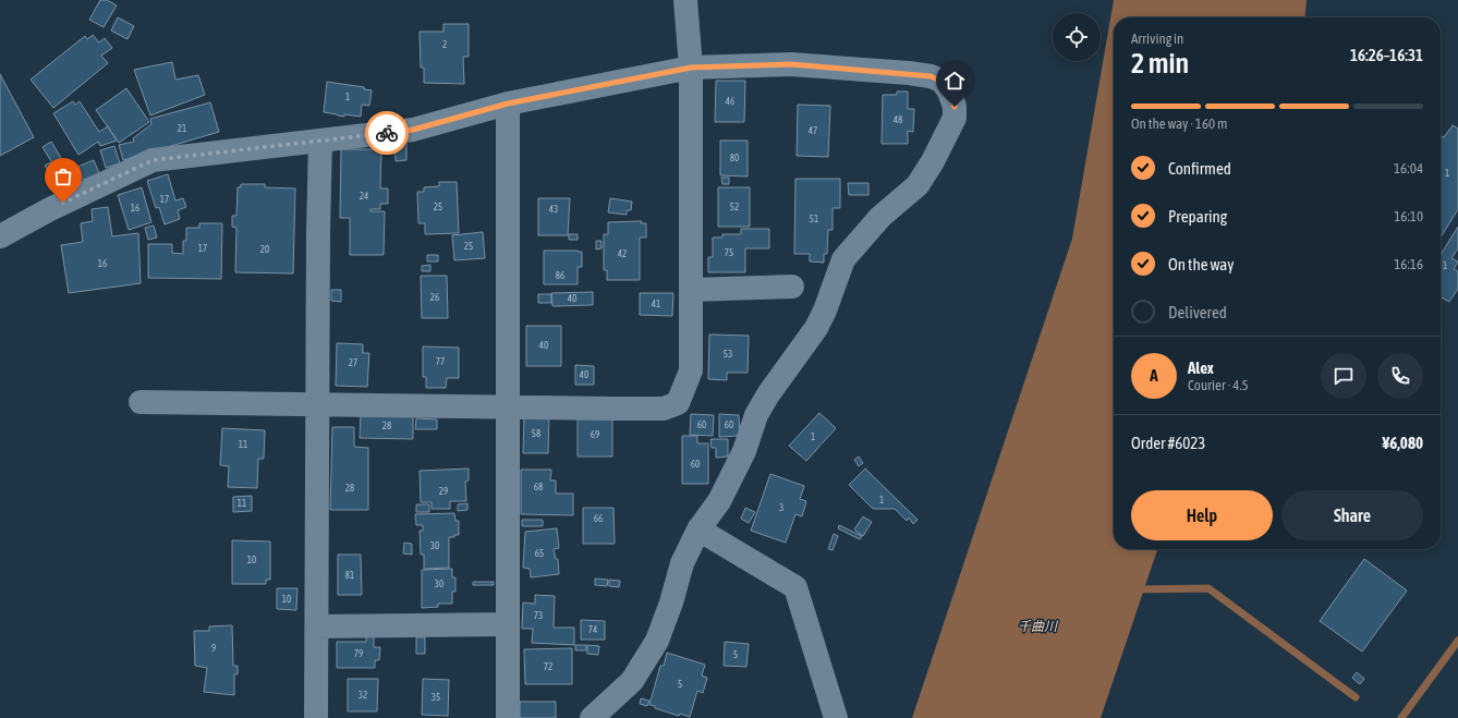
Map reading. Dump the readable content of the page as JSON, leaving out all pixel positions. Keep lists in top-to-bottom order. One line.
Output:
{"water":["千曲川"],"house_numbers":["2","1","46","48","21","47","80","1","24","17","25","52","16","43","51","25","17","20","75","42","16","1","86","26","40","41","40","53","77","27","40","60","60","28","58","69","1","11","60","68","28","29","1","11","3","66","30","65","10","81","30","10","73","74","9","79","5","72","5","32","35"],"page":{"heading":["2 min","Arriving in","16:26–16:31"],"panel":["Alex","Courier · 4.5","Order #6023","¥6,080"],"bar":"On the way · 160 m","list":[["Confirmed","16:04"],["Preparing","16:10"],["On the way","16:16"],"Delivered"],"round":"A","buttons":["Help","Share"]}}
